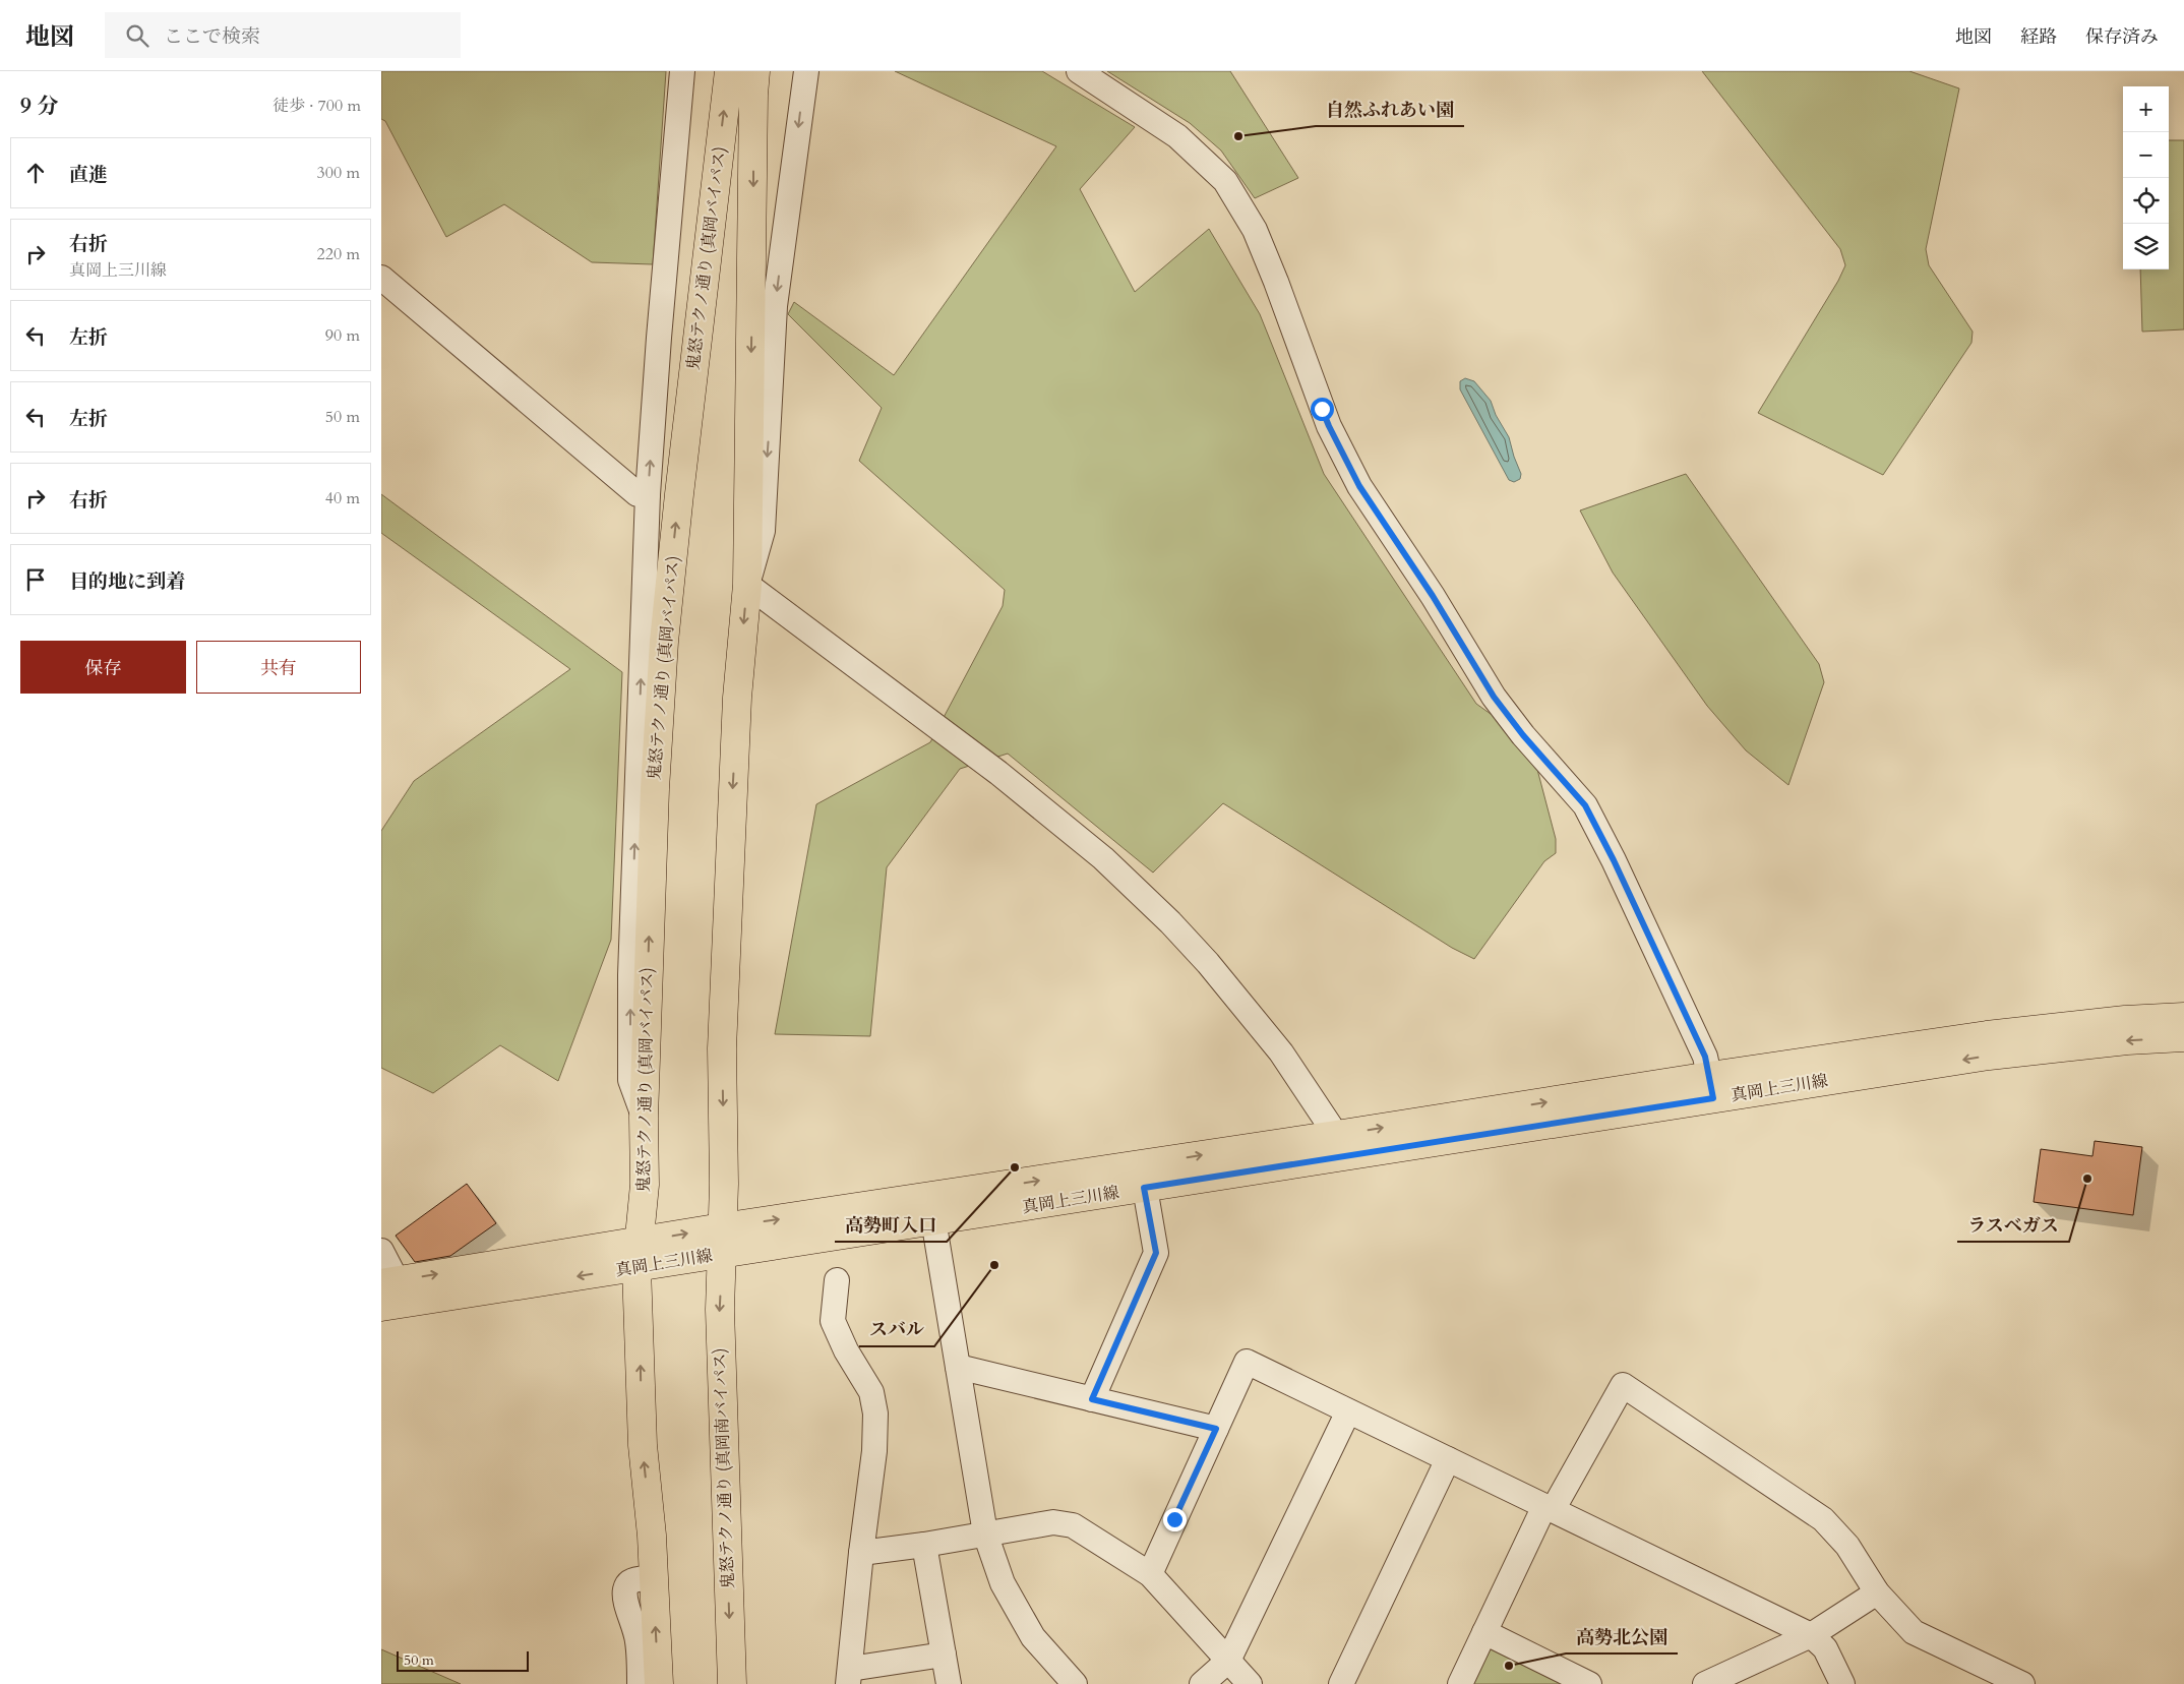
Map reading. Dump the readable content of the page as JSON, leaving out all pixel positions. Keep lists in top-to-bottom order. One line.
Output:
{"streets":{"main road":["鬼怒テクノ通り (真岡バイパス)","真岡上三川線","鬼怒テクノ通り (真岡南バイパス)"]},"crossings":[["鬼怒テクノ通り (真岡バイパス)","真岡上三川線"],["鬼怒テクノ通り (真岡バイパス)","鬼怒テクノ通り (真岡南バイパス)"],["真岡上三川線","鬼怒テクノ通り (真岡南バイパス)"]],"places":["自然ふれあい園","高勢町入口","ラスベガス","スバル","高勢北公園"],"scale_bar":"50 m","page":{"header":"地図","search":"ここで検索","nav":["地図","経路","保存済み"],"heading":["9 分","徒歩 · 700 m"],"map_buttons":["+","−"],"list":[["直進","300 m"],["右折","真岡上三川線","220 m"],["左折","90 m"],["左折","50 m"],["右折","40 m"],"目的地に到着"],"buttons":["保存","共有"],"scale":"50 m"}}
